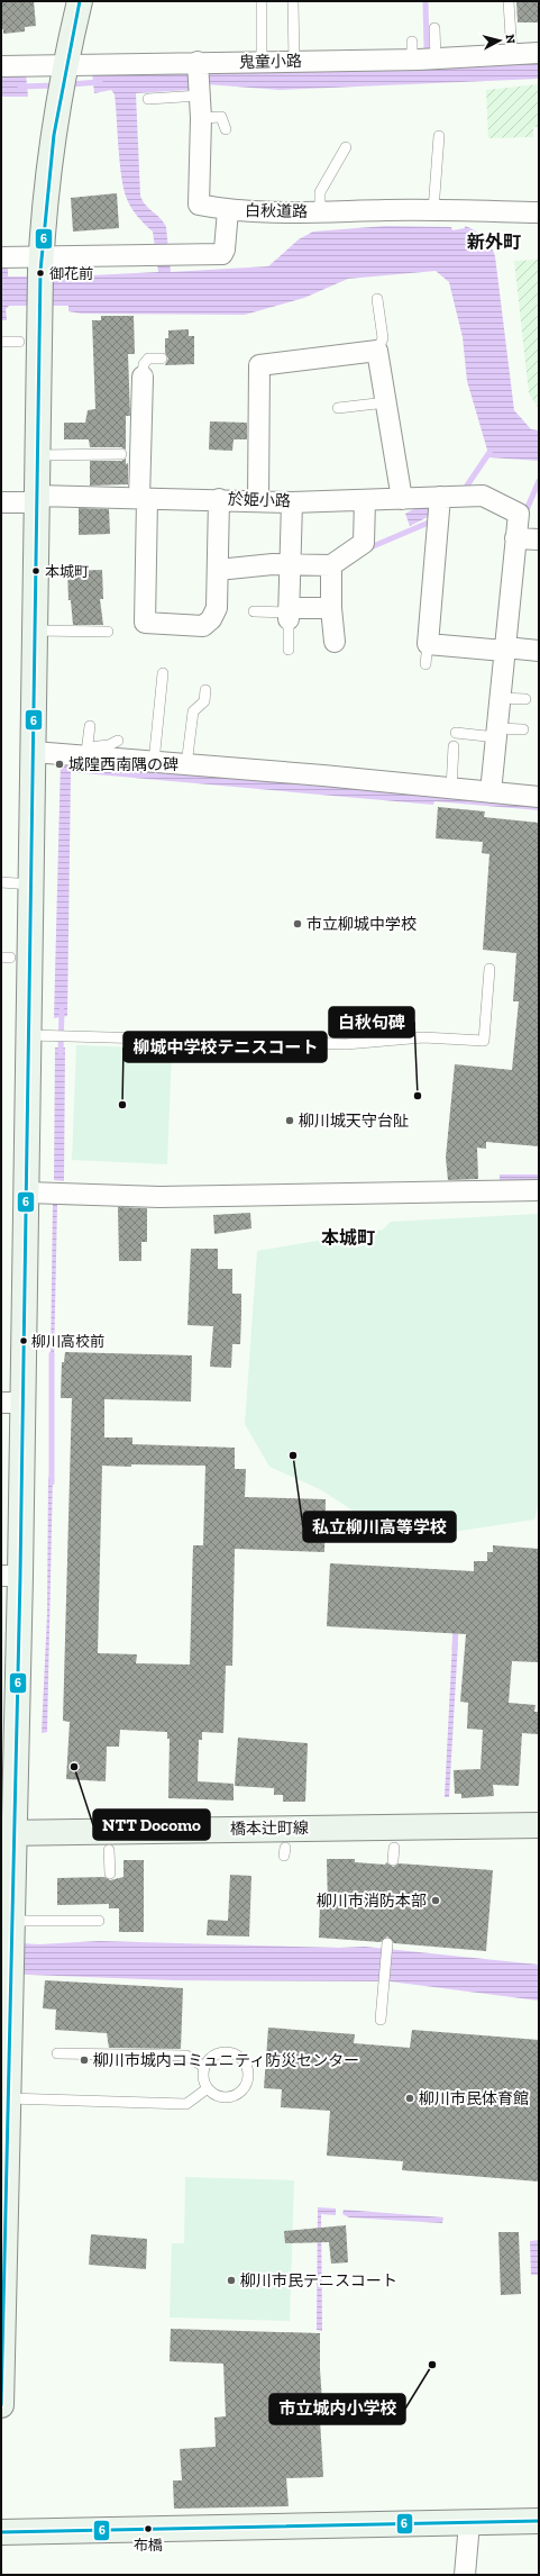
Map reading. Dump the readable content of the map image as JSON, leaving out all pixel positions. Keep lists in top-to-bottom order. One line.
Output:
{"streets":{"main road":["橋本辻町線"],"street":["鬼童小路","白秋道路","於姫小路"]},"crossings":[["鬼童小路","白秋道路"]],"districts":["新外町","本城町"],"places":["御花前","本城町","城隍西南隅の碑","市立柳城中学校","白秋句碑","柳城中学校テニスコート","柳川城天守台阯","柳川高校前","私立柳川高等学校","NTT Docomo","柳川市消防本部","柳川市城内コミュニティ防災センター","柳川市民体育館","柳川市民テニスコート","市立城内小学校","布橋"],"lines":["transit line 6"],"north":"right"}
